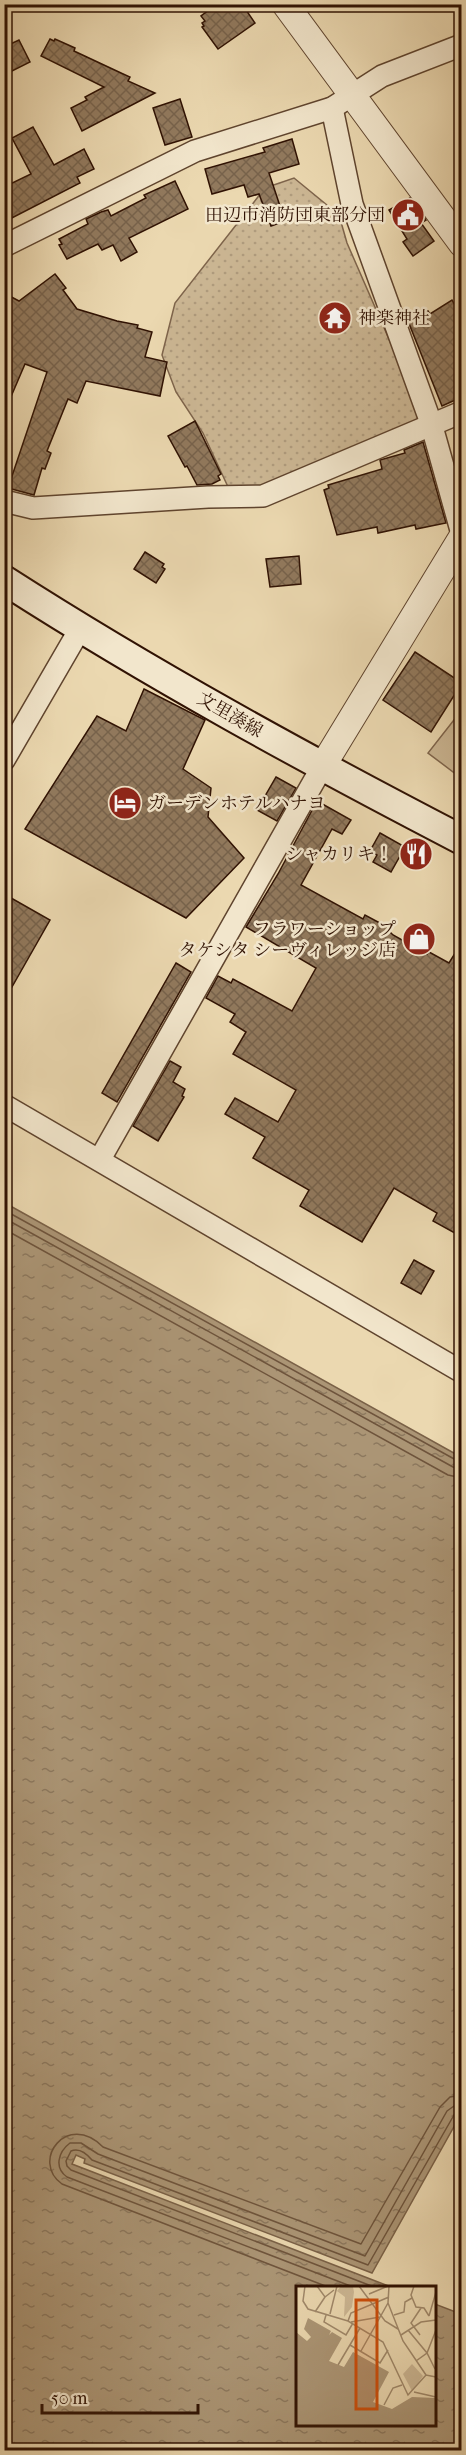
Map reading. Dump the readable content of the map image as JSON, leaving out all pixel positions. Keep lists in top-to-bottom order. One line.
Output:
{"streets":{"main road":["文里湊線"]},"places":{"public building":["田辺市消防団東部分団"],"temple":["神楽神社"],"hotel":["ガーデンホテルハナヨ"],"restaurant":["シャカリキ！"],"shop":["フラワーショップ タケシタ シーヴィレッジ店"]},"scale_bar":"50 m"}
